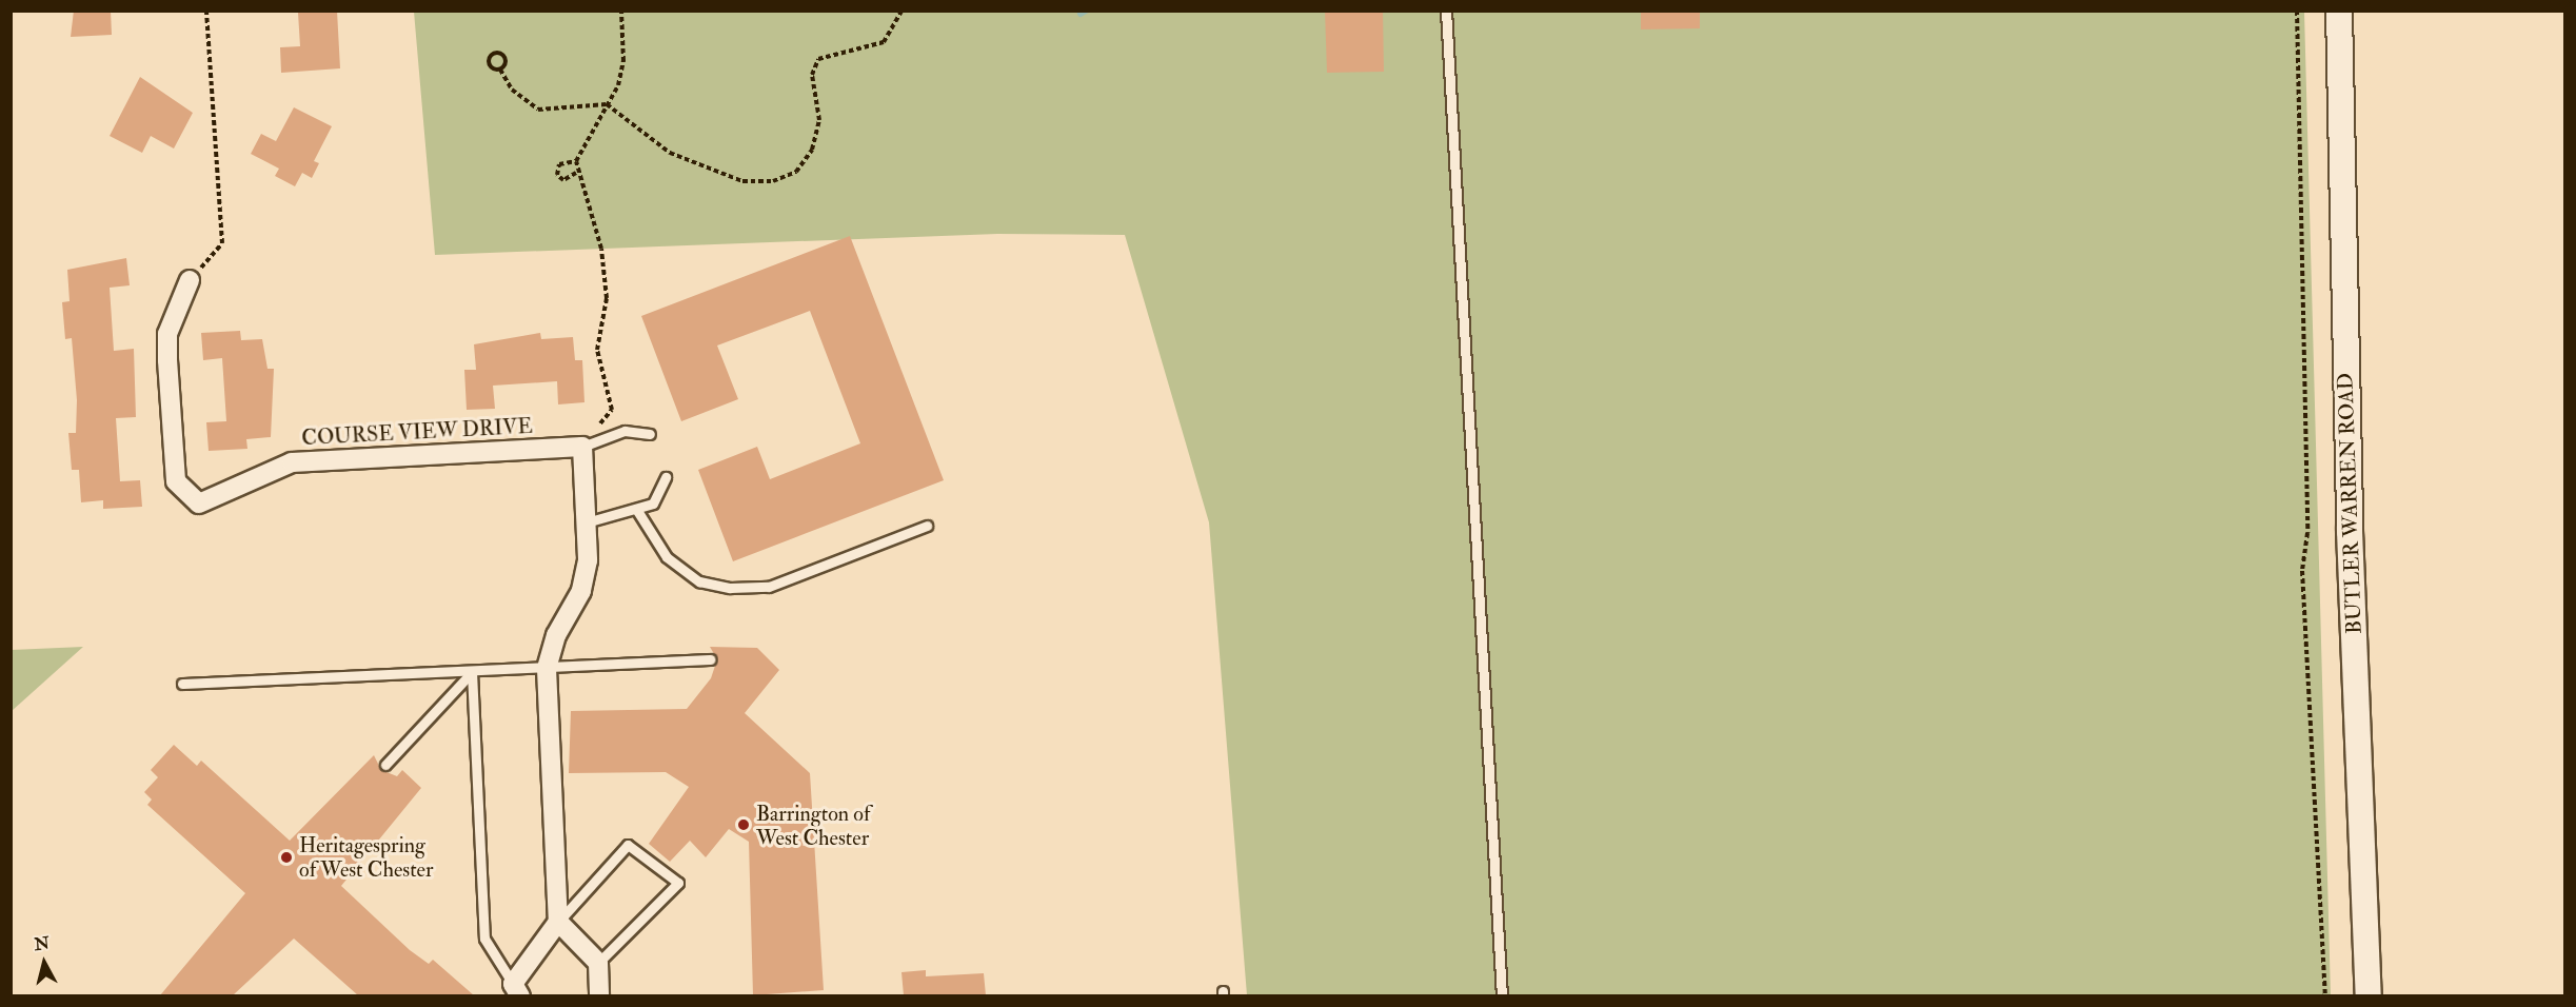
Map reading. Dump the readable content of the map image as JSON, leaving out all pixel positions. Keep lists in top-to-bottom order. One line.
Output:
{"streets":{"main road":["BUTLER WARREN ROAD"],"street":["COURSE VIEW DRIVE"]},"places":["Barrington of West Chester","Heritagespring of West Chester"],"north":"top"}
